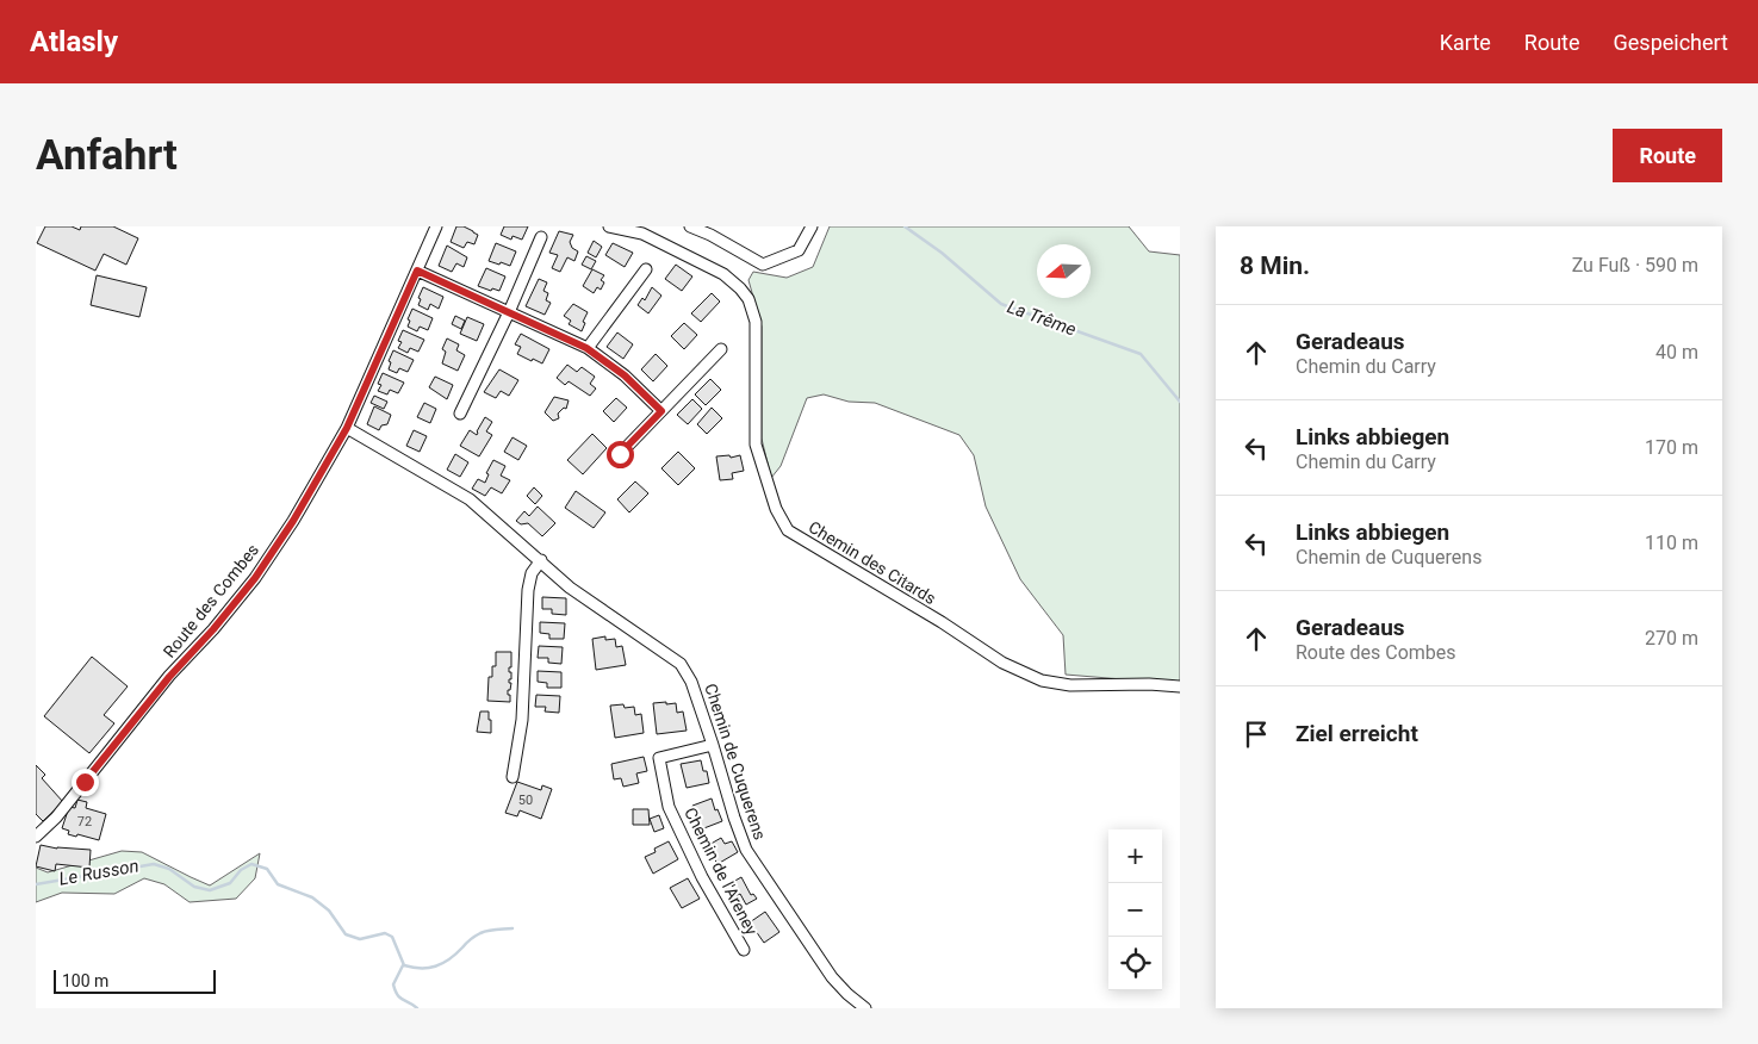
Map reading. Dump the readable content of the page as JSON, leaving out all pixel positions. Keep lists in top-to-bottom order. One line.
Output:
{"streets":{"street":["Chemin des Citards","Route des Combes","Chemin de Cuquerens","Chemin de l'Areney"]},"crossings":[["Route des Combes","Chemin de Cuquerens"],["Chemin de Cuquerens","Chemin de l'Areney"]],"water":["La Trême","Le Russon"],"house_numbers":["50","72"],"scale_bar":"100 m","north":"left","page":{"header":"Atlasly","nav":["Karte","Route","Gespeichert"],"buttons":"Route","title":"Anfahrt","heading":["8 Min.","Zu Fuß · 590 m"],"list":[["Geradeaus","Chemin du Carry","40 m"],["Links abbiegen","Chemin du Carry","170 m"],["Links abbiegen","Chemin de Cuquerens","110 m"],["Geradeaus","Route des Combes","270 m"],"Ziel erreicht"],"map_buttons":["+","−"],"scale":"100 m"}}
